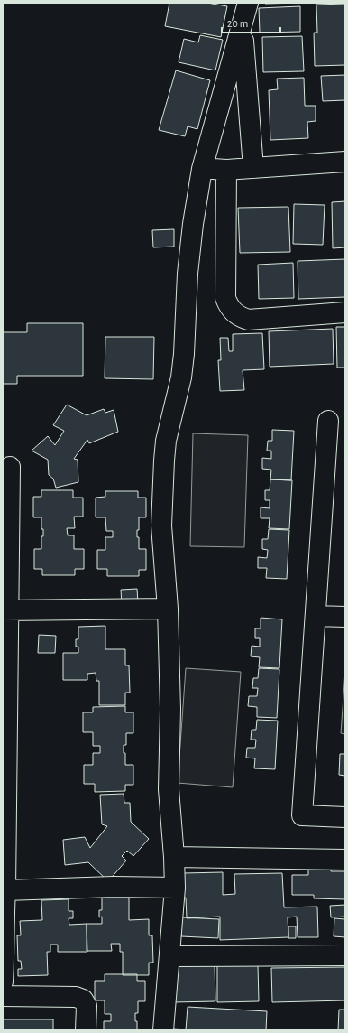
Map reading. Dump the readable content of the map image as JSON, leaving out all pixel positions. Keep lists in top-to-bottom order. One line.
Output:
{"scale_bar":"20 m"}
